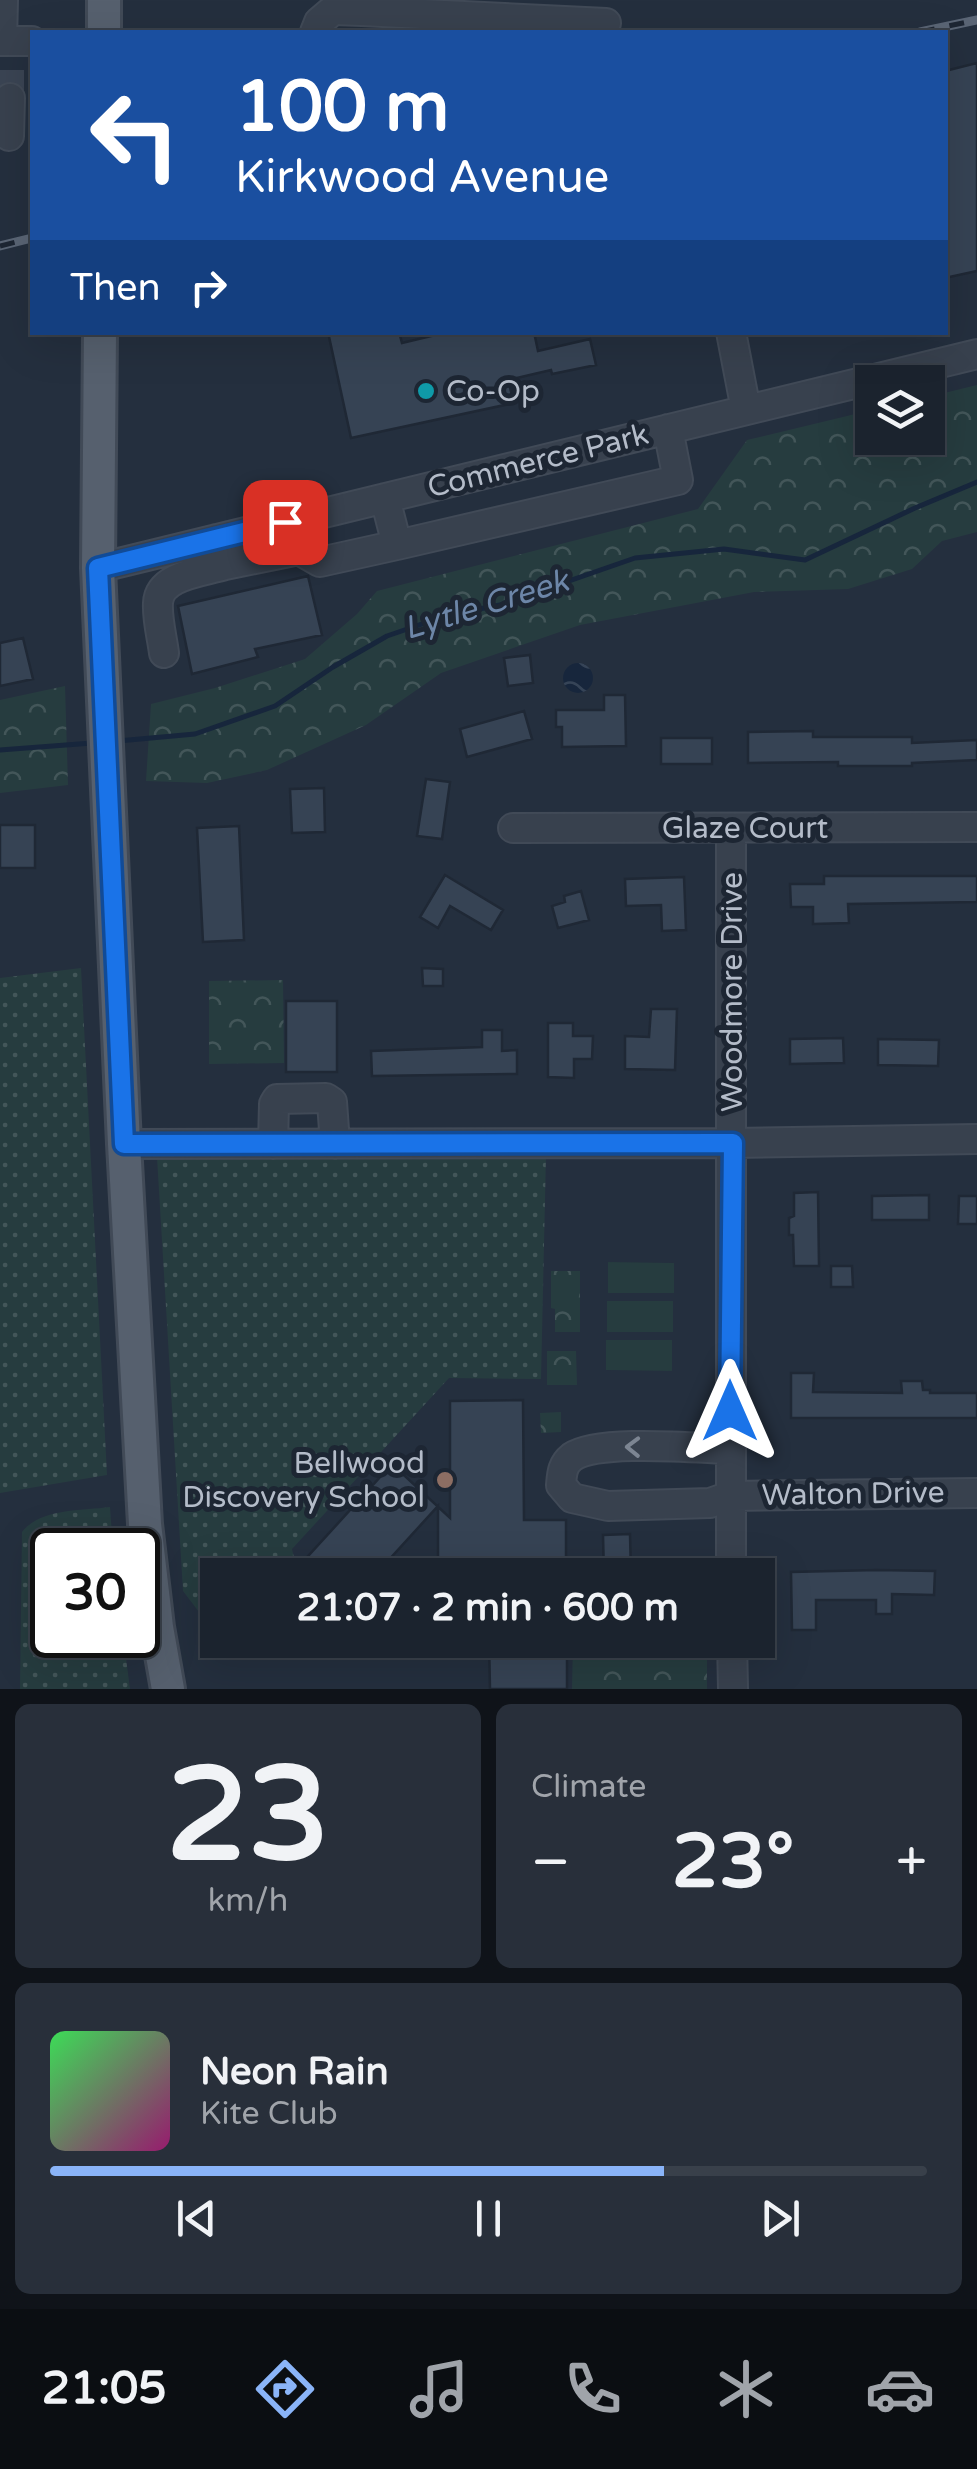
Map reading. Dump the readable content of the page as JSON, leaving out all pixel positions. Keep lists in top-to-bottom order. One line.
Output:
{"streets":{"street":["Commerce Park","Glaze Court","Woodmore Drive","Walton Drive"]},"crossings":[["Glaze Court","Woodmore Drive"],["Woodmore Drive","Walton Drive"]],"water":["Lytle Creek"],"places":["Co-Op","Bellwood Discovery School"],"page":{"turn":["100 m","Kirkwood Avenue"],"then":"Then","limit":"30","trip":"21:07 · 2 min · 600 m","tile":[["23","km/h"],"Climate"],"heat":["−","23°","+"],"song":["Neon Rain","Kite Club"],"tabs":"21:05"}}
